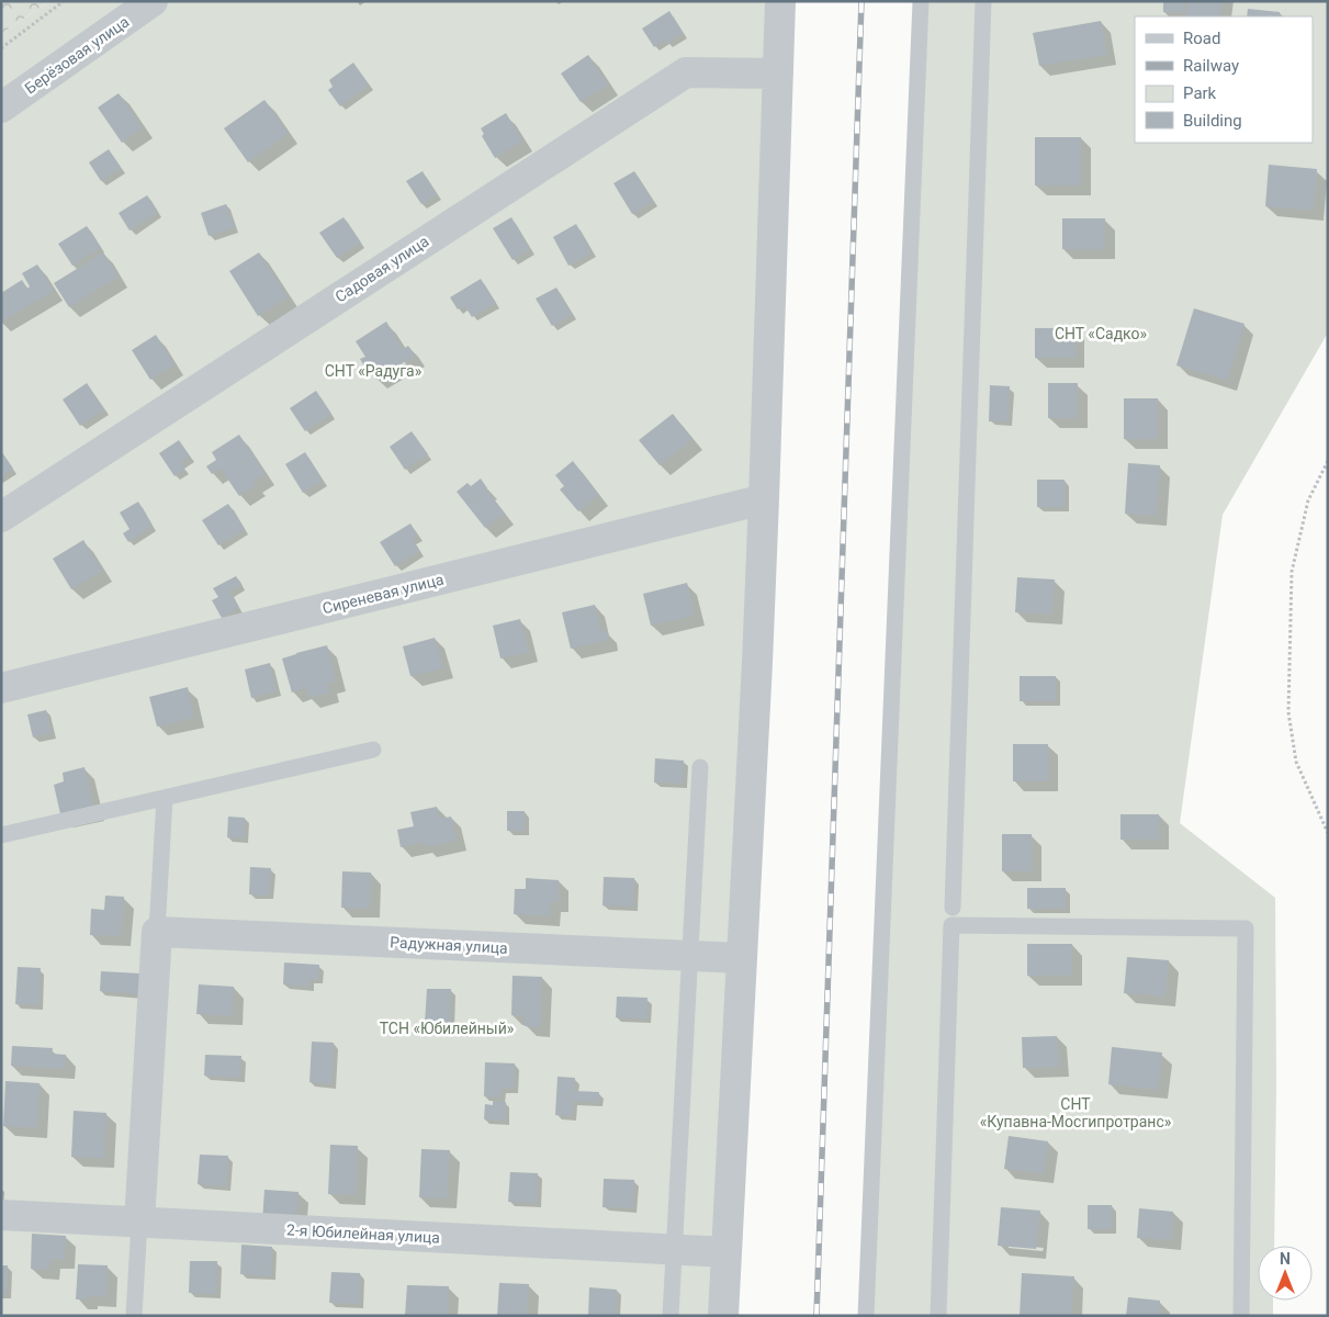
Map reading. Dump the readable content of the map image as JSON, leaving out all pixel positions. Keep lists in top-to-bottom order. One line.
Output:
{"streets":{"street":["Берёзовая улица","Садовая улица","Сиреневая улица","Радужная улица","2-я Юбилейная улица"]},"parks":["СНТ «Садко»","СНТ «Радуга»","ТСН «Юбилейный»","СНТ «Купавна-Мосгипротранс»"],"legend":["Road","Railway","Park","Building"],"north":"top"}
